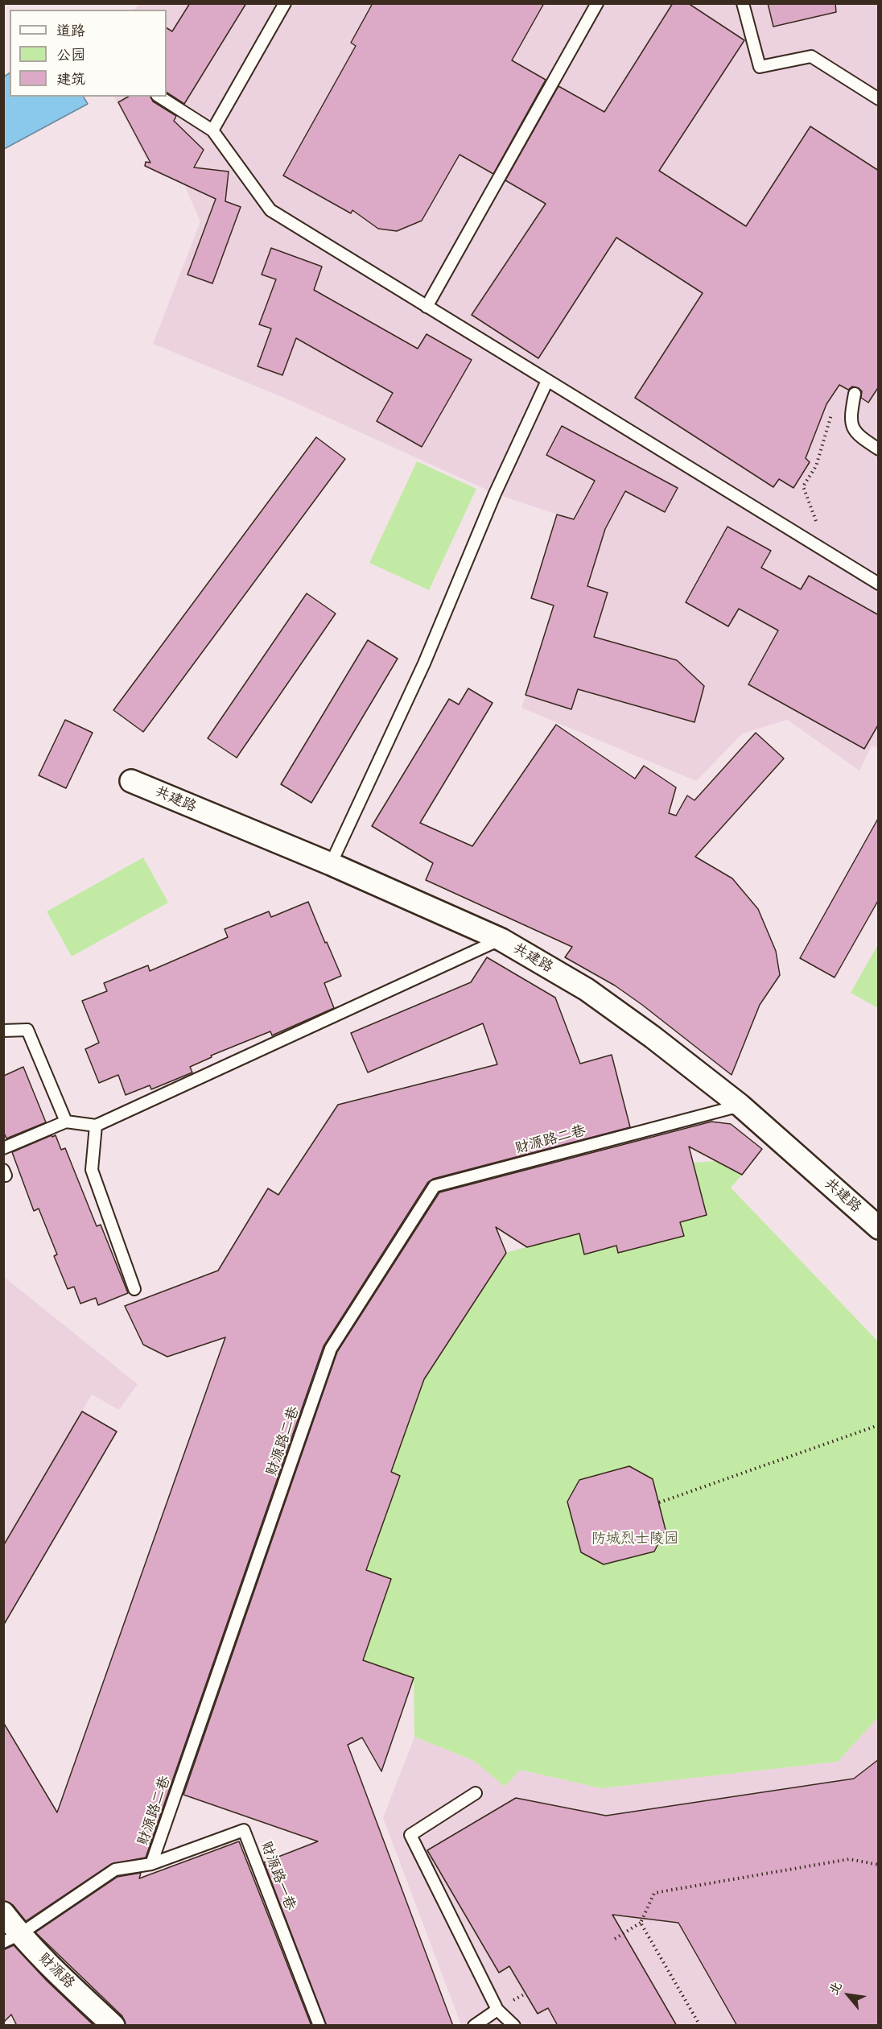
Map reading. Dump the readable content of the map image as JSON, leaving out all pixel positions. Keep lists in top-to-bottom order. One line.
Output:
{"streets":{"street":["共建路","财源路"],"lane":["财源路二巷","财源路一巷"]},"crossings":[["共建路","财源路二巷"],["财源路二巷","财源路一巷"],["财源路二巷","财源路"]],"parks":["防城烈士陵园"],"legend":["道路","公园","建筑"],"north":"top left"}
